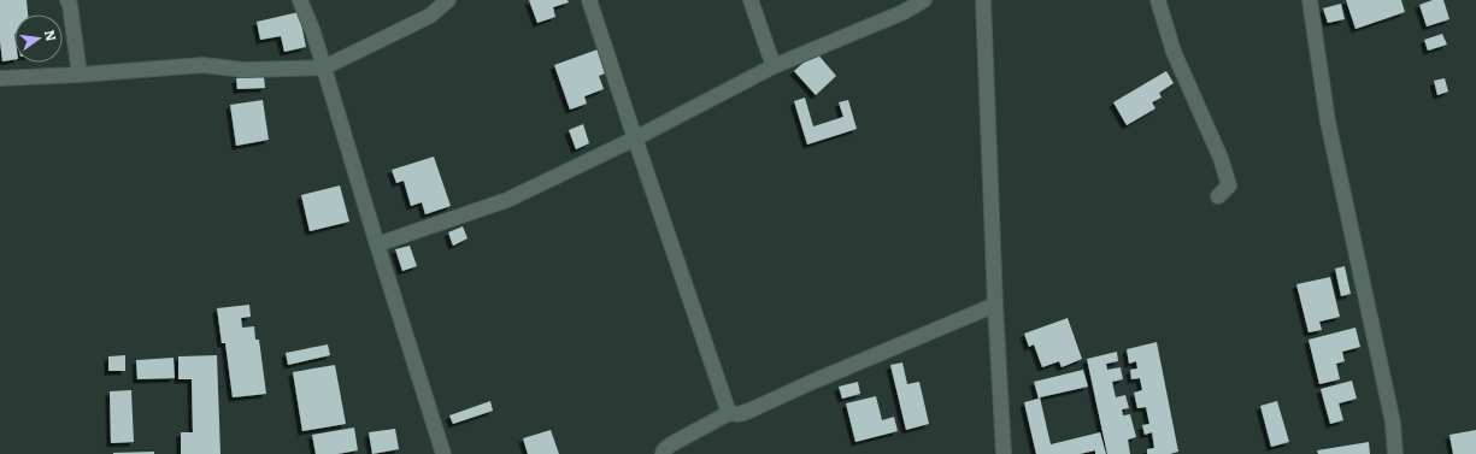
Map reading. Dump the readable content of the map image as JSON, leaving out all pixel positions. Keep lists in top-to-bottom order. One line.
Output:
{"north":"right"}
